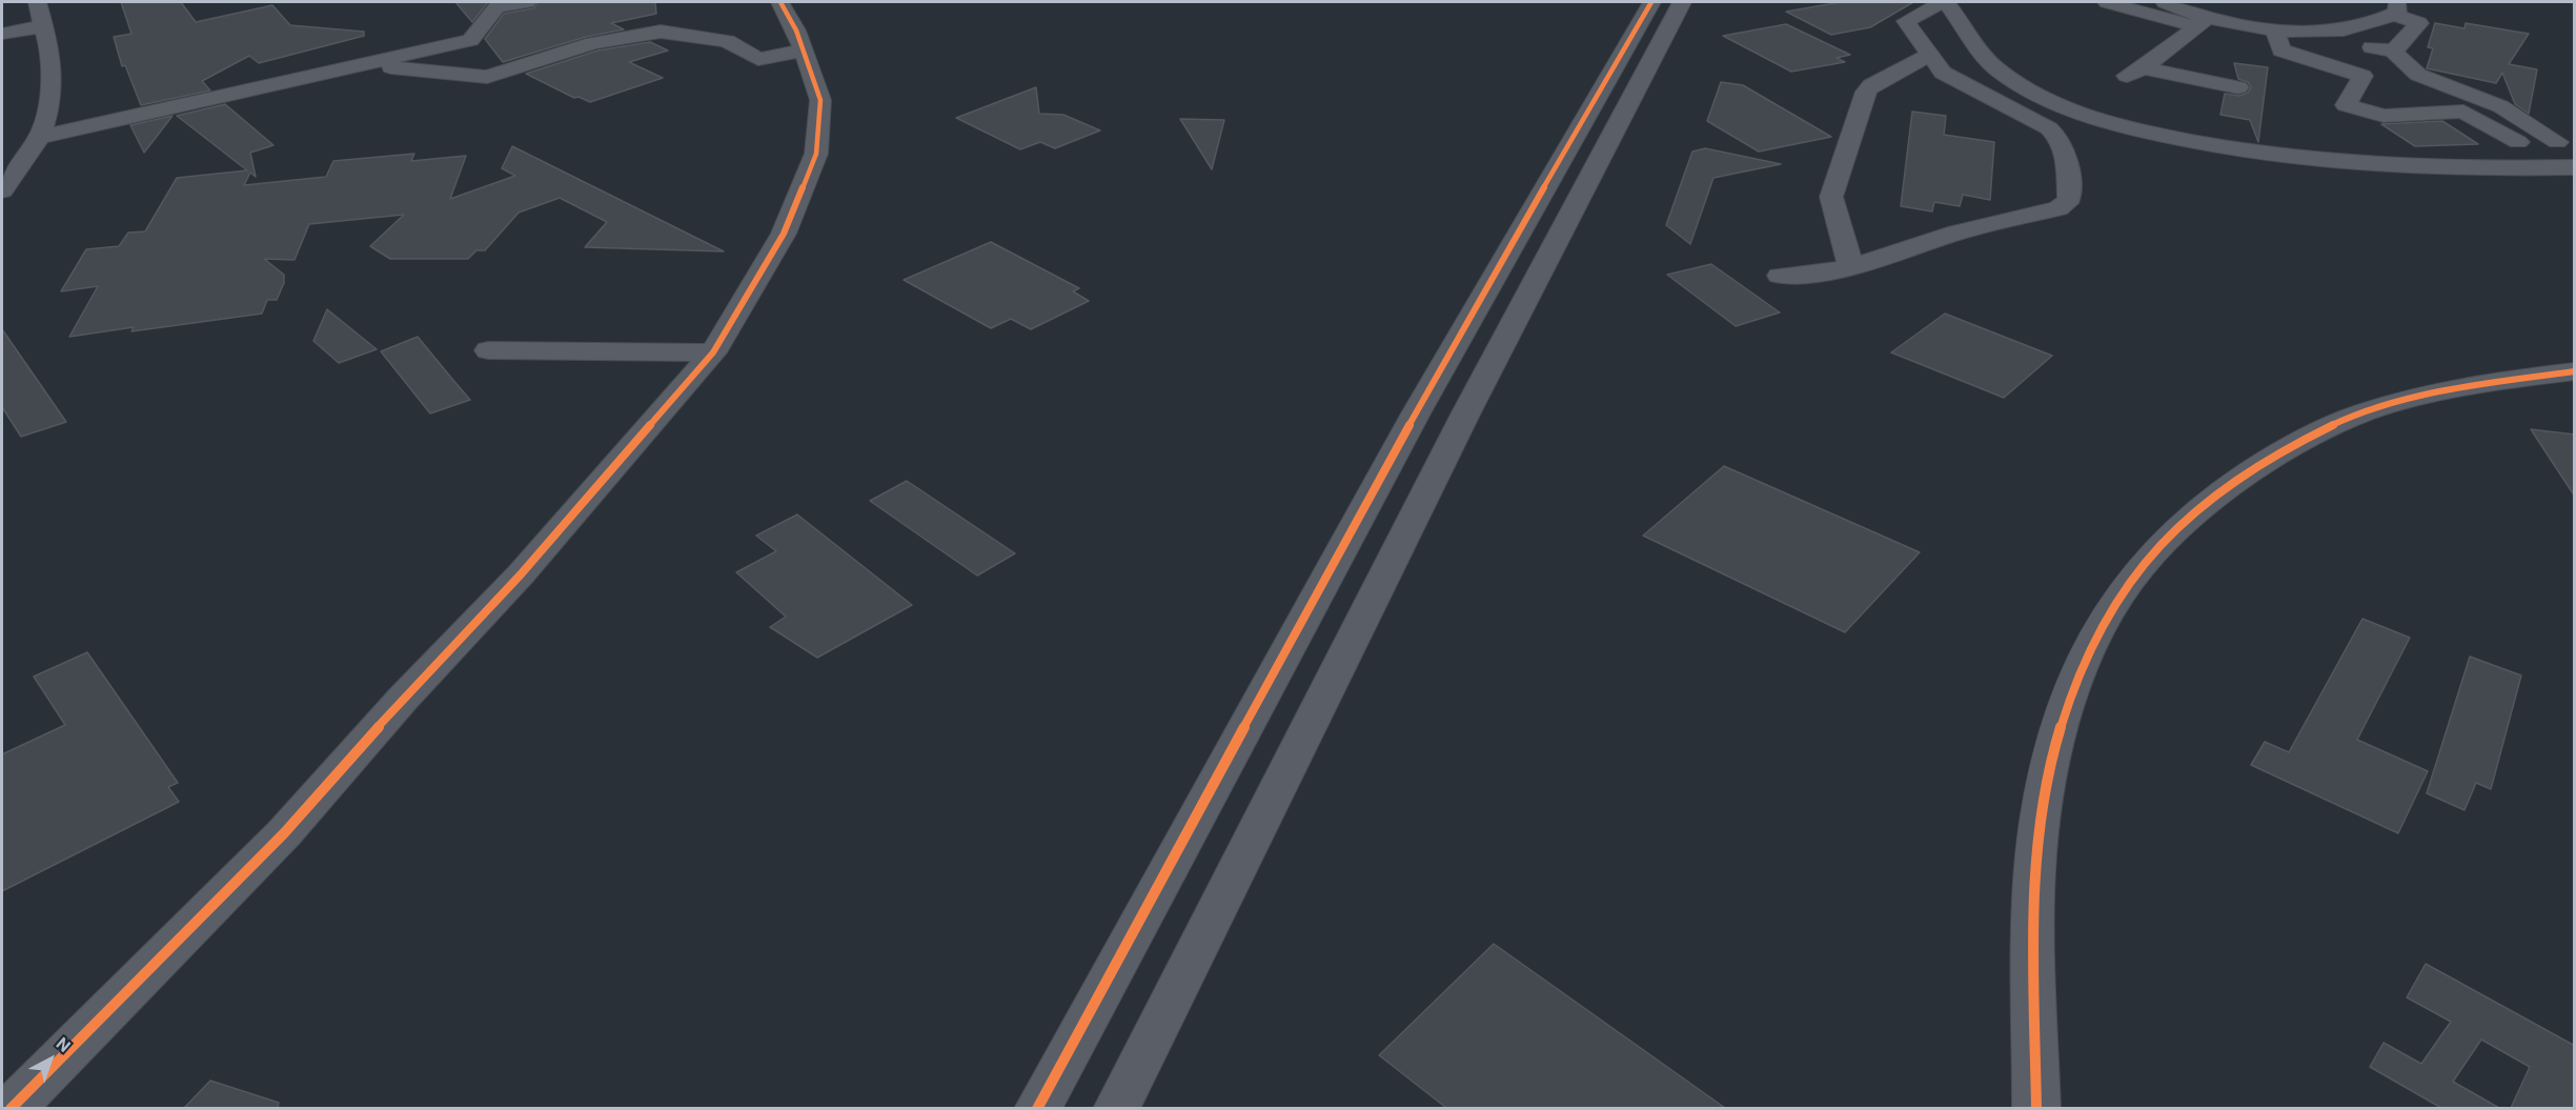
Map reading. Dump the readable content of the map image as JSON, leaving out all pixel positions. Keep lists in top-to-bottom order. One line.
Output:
{"north":"top right"}
